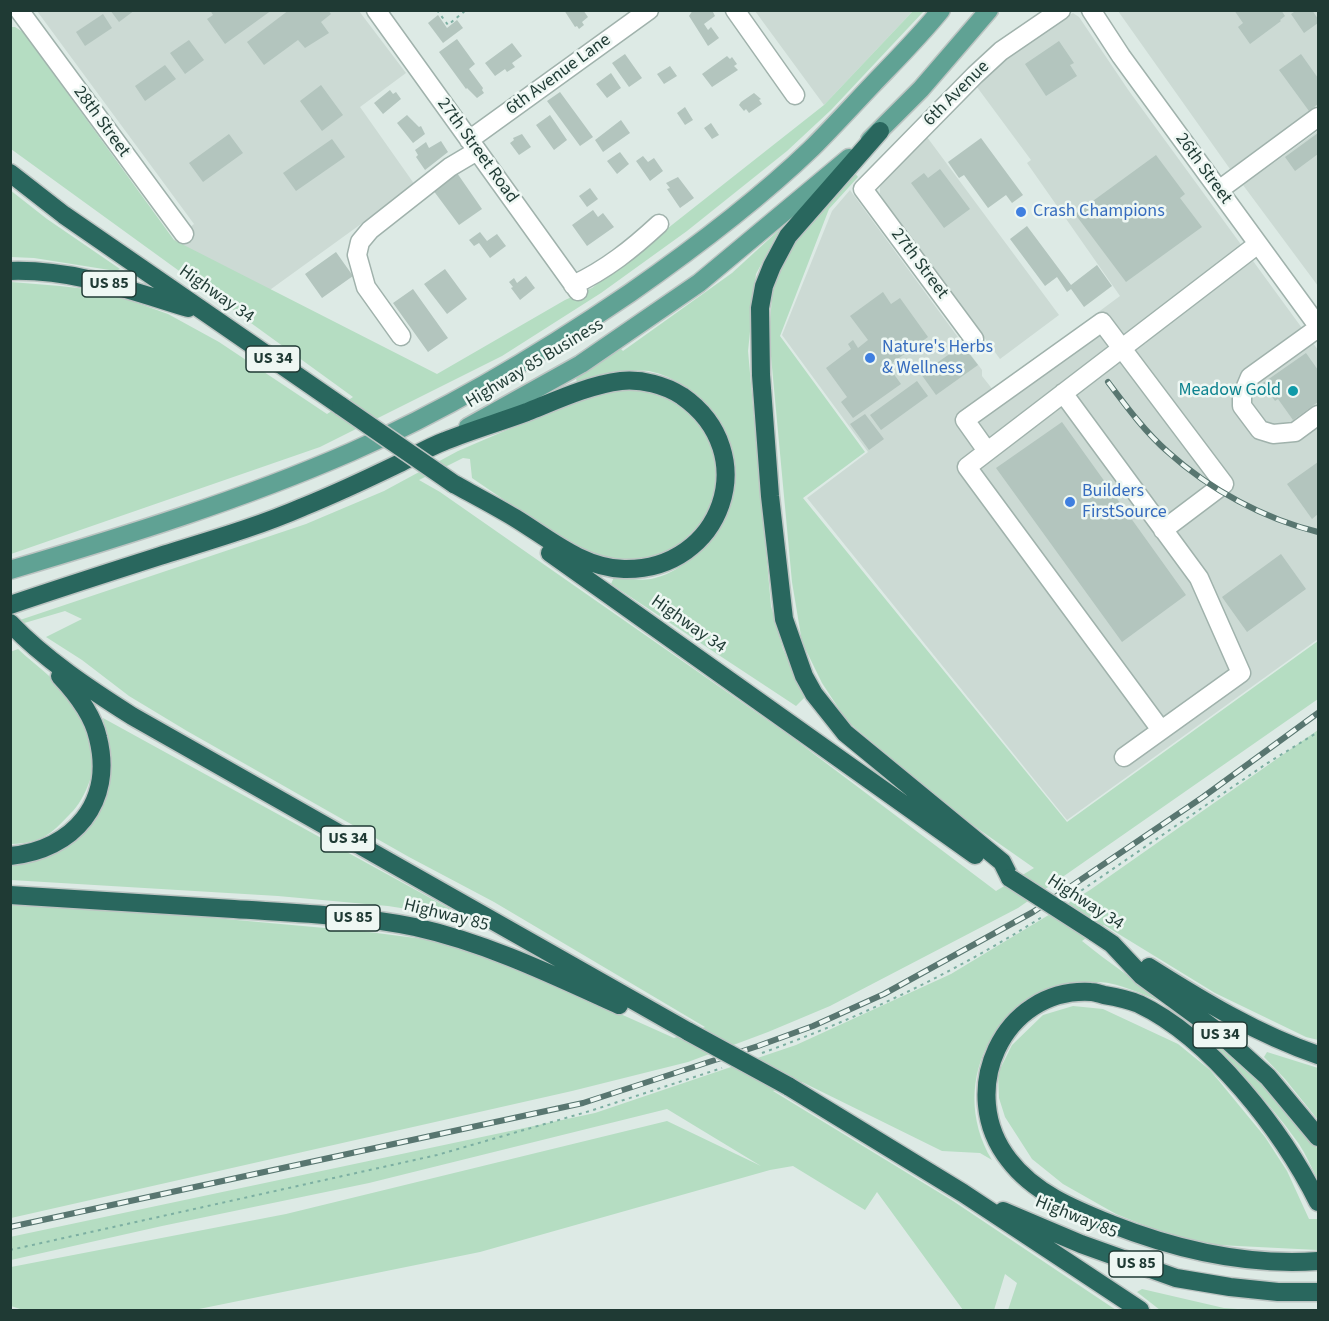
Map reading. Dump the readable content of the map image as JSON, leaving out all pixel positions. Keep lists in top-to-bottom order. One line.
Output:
{"streets":{"highway":["US 85","Highway 34","US 34","Highway 85 Business","Highway 85"],"street":["6th Avenue Lane","6th Avenue","28th Street","27th Street Road","26th Street","27th Street"]},"crossings":[["6th Avenue Lane","27th Street Road"],["6th Avenue","27th Street"],["US 85","Highway 34"],["US 34","Highway 85"]],"places":["Crash Champions","Nature's Herbs & Wellness","Meadow Gold","Builders FirstSource"]}
